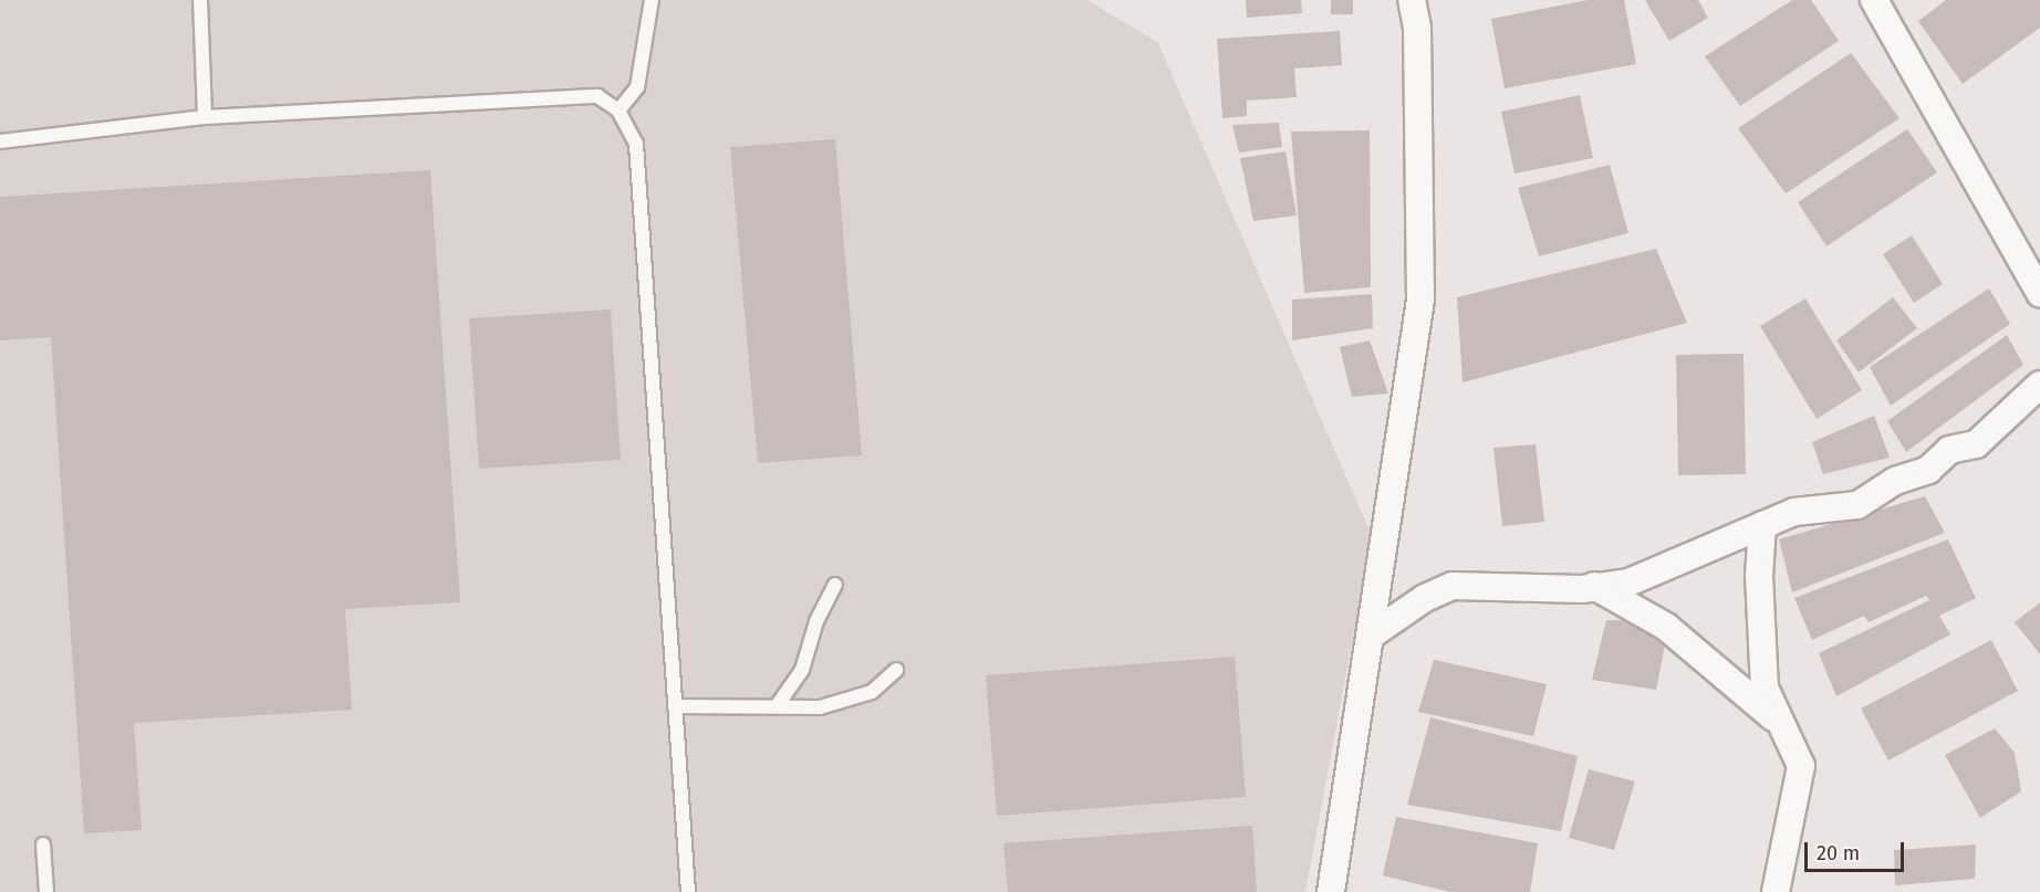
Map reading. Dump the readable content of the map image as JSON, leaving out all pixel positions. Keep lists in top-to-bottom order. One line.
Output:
{"scale_bar":"20 m"}
